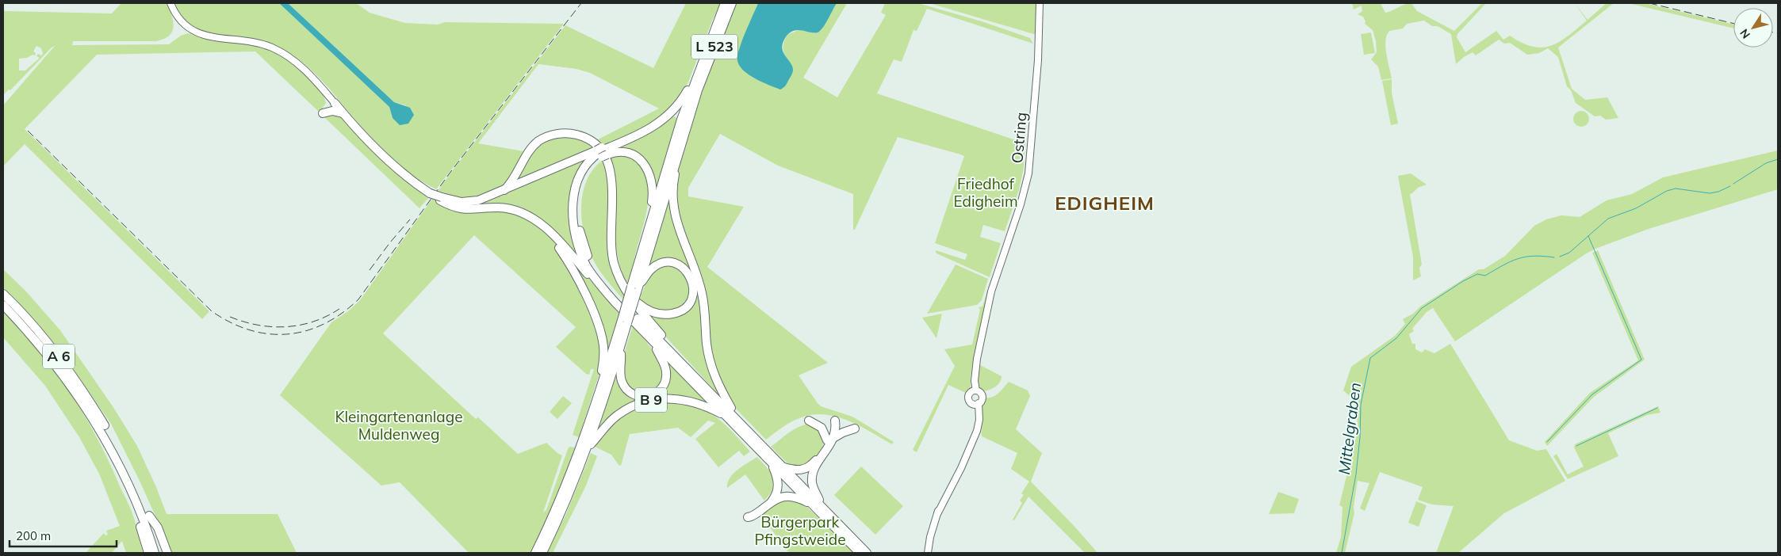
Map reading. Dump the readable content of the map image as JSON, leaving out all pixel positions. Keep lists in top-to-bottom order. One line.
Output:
{"streets":{"highway":["L 523","A 6","B 9"],"street":["Ostring"]},"districts":["EDIGHEIM"],"water":["Mittelgraben"],"parks":["Friedhof Edigheim","Kleingartenanlage Muldenweg","Bürgerpark Pfingstweide"],"scale_bar":"200 m","north":"bottom left"}
